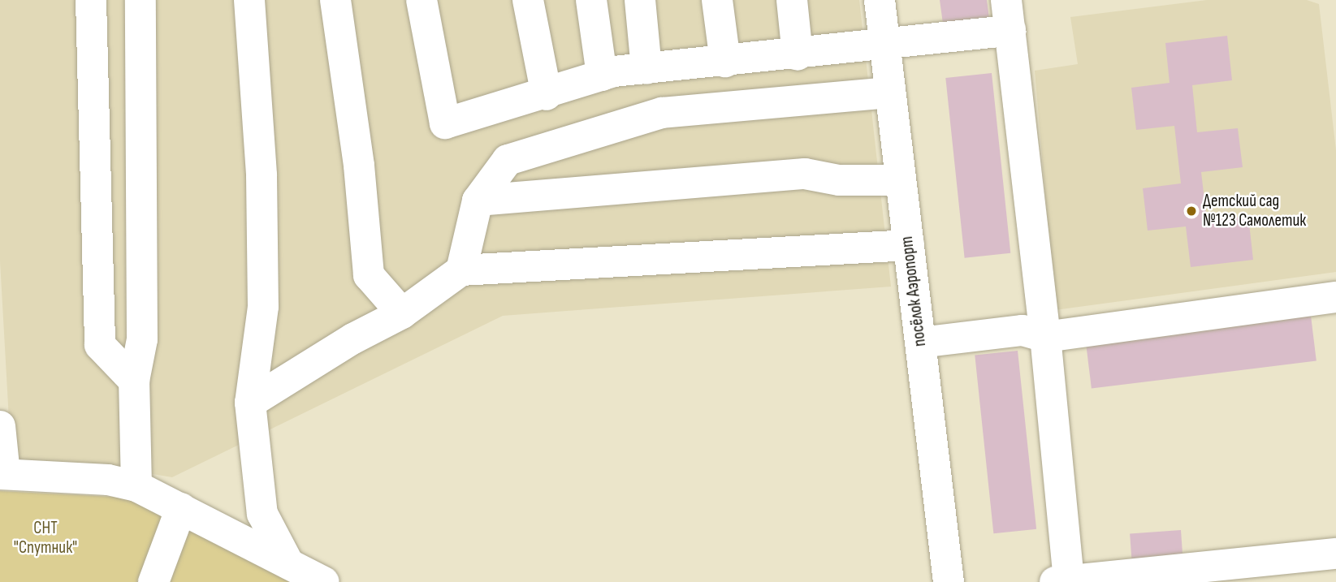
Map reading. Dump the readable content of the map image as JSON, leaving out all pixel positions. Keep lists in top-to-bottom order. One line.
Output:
{"streets":{"street":["посёлок Аэропорт"]},"parks":["СНТ \"Спутник\""],"places":["Детский сад №123 Самолетик"]}
